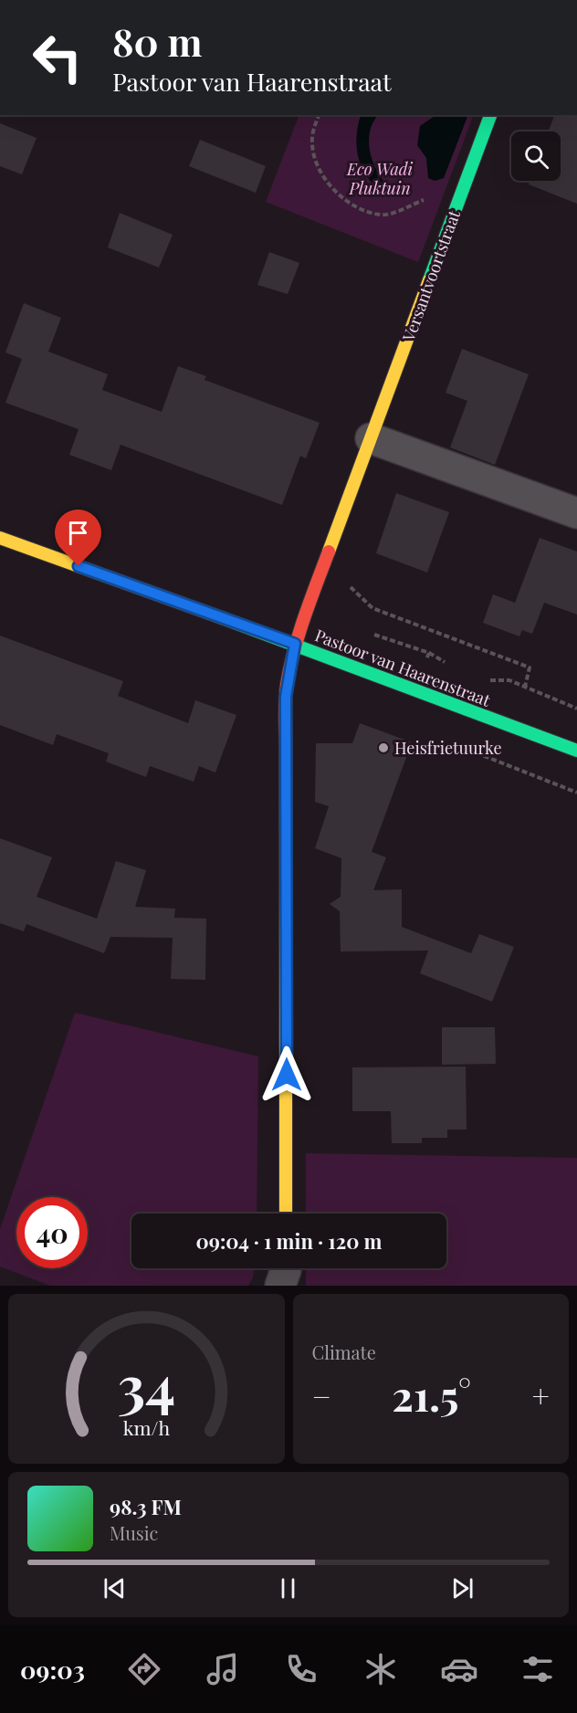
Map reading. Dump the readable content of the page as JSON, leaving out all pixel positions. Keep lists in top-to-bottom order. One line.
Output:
{"streets":{"street":["Versantvoortstraat","Pastoor van Haarenstraat"]},"crossings":[["Versantvoortstraat","Pastoor van Haarenstraat"]],"parks":["Eco Wadi Pluktuin"],"places":["Heisfrietuurke"],"page":{"turn":["80 m","Pastoor van Haarenstraat"],"limit":"40","trip":"09:04 · 1 min · 120 m","tile":"Climate","heat":["−","21.5°","+"],"song":["98.3 FM","Music"],"tabs":"09:03","gauge":["34","km/h"]}}
